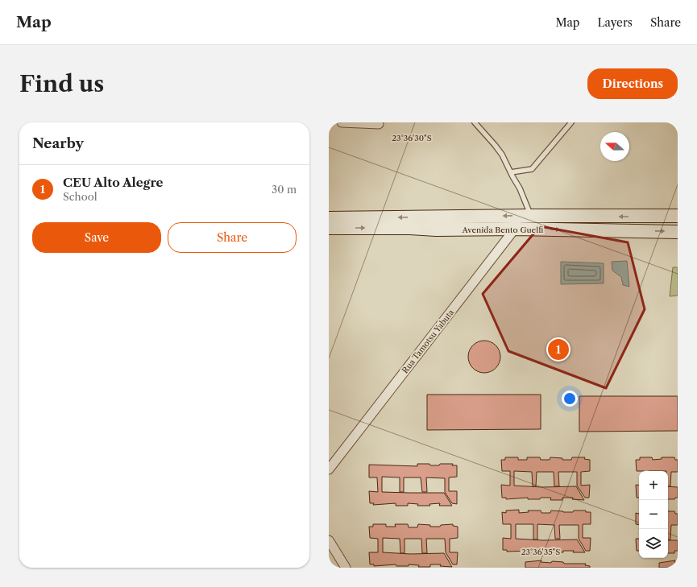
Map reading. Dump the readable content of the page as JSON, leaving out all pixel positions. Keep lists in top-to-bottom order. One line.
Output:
{"streets":{"main road":["Avenida Bento Guelfi"],"street":["Rua Tamotsu Yabuta"]},"crossings":[["Avenida Bento Guelfi","Rua Tamotsu Yabuta"]],"north":"left","page":{"header":"Map","nav":["Map","Layers","Share"],"buttons":["Directions",["Save","Share"]],"title":"Find us","heading":"Nearby","list":[{"mark":"1","name":"CEU Alto Alegre","note":"School","value":"30 m"}],"pins":"1","map_buttons":["+","−"]},"coordinates":["23°36'30\"S","23°36'35\"S"]}
